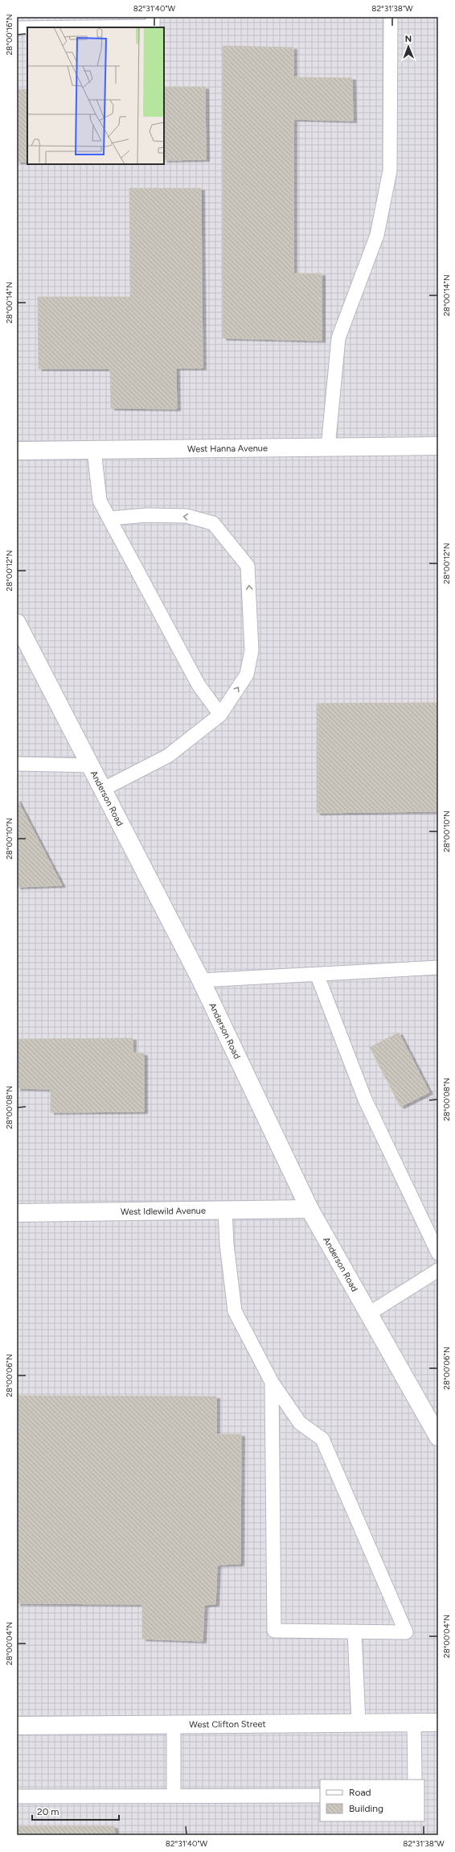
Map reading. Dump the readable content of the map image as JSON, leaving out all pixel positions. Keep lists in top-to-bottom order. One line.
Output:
{"streets":{"street":["West Hanna Avenue","Anderson Road","West Idlewild Avenue","West Clifton Street"]},"crossings":[["Anderson Road","West Idlewild Avenue"]],"legend":["Road","Building"],"scale_bar":"20 m","north":"top","coordinates":["82°31'40\"W","82°31'38\"W","28°00'16\"N","28°00'14\"N","28°00'12\"N","28°00'10\"N","28°00'08\"N","28°00'06\"N","28°00'04\"N"]}
